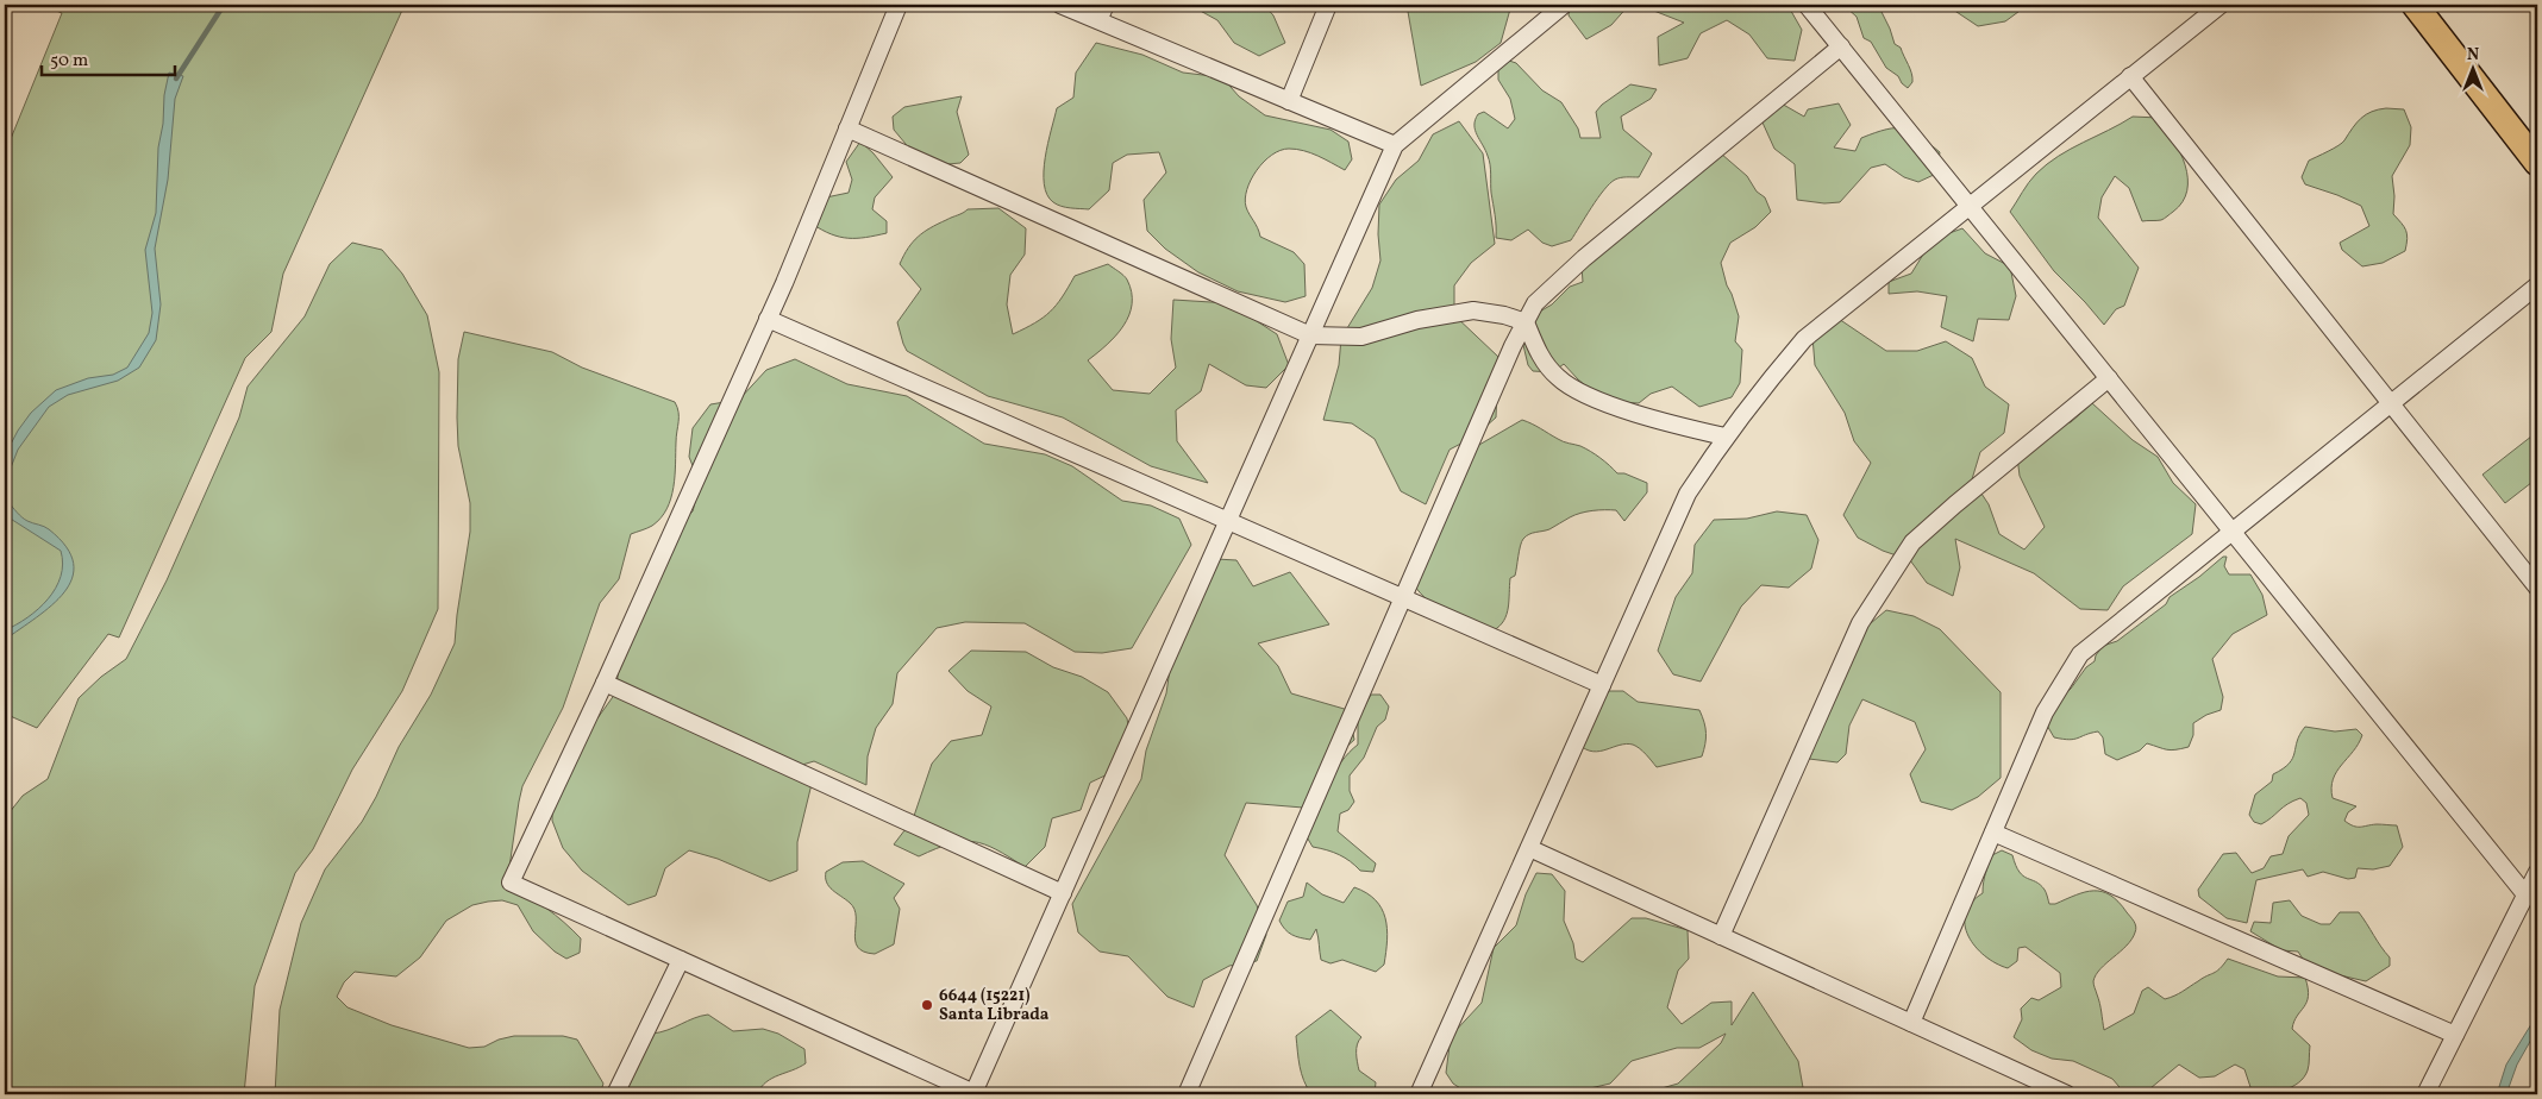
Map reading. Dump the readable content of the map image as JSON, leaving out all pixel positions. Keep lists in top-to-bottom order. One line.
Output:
{"places":["6644 (15221) Santa Librada"],"scale_bar":"50 m","north":"top"}
